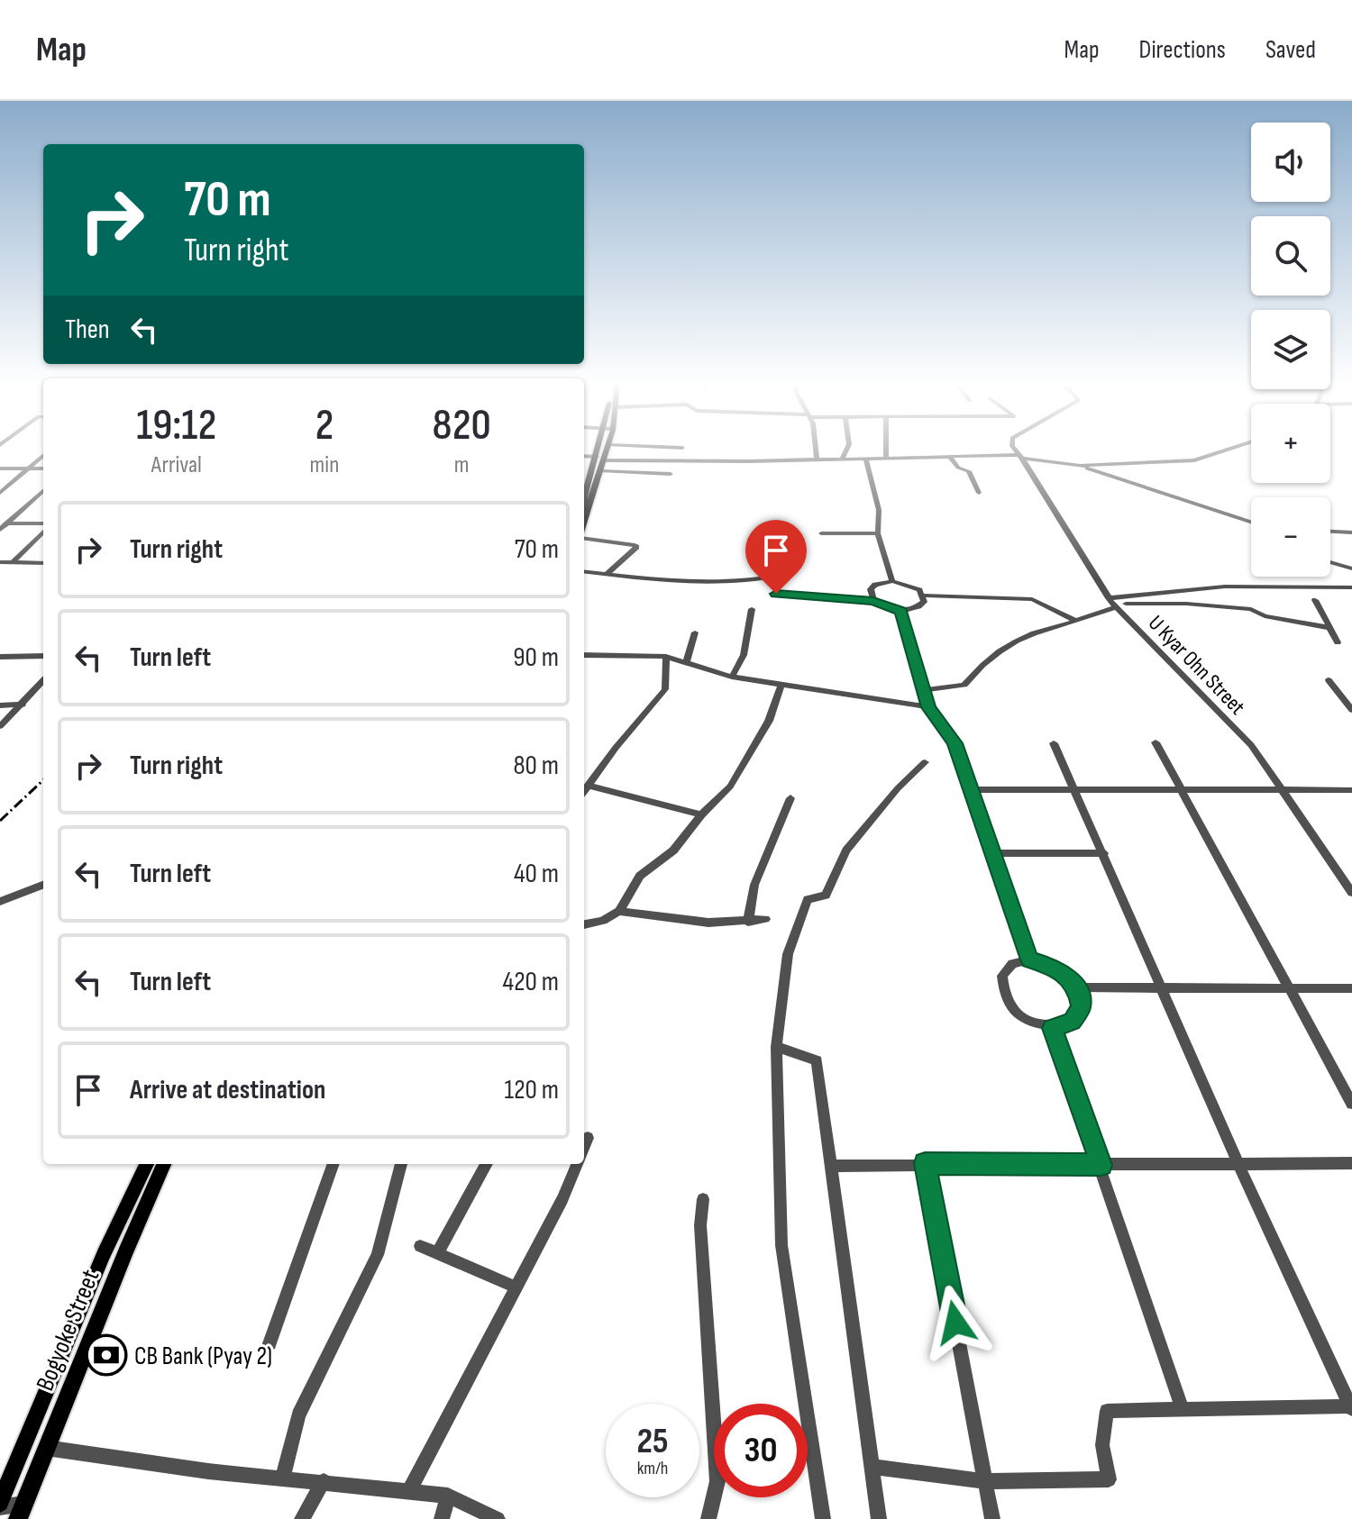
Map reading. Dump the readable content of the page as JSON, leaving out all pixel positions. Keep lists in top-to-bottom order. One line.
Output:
{"streets":{"main road":["Bogyoke Street"],"street":["U Kyar Ohn Street"]},"places":{"bank":["CB Bank (Pyay 2)"]},"page":{"header":"Map","nav":["Map","Directions","Saved"],"map_buttons":["+","−"],"turn":["70 m","Turn right"],"then":"Then","eta":["19:12","Arrival","2","min","820","m"],"list":[{"name":"Turn right","value":"70 m"},{"name":"Turn left","value":"90 m"},{"name":"Turn right","value":"80 m"},{"name":"Turn left","value":"40 m"},{"name":"Turn left","value":"420 m"},{"name":"Arrive at destination","value":"120 m"}],"speed":"25 km/h","limit":"30"}}
